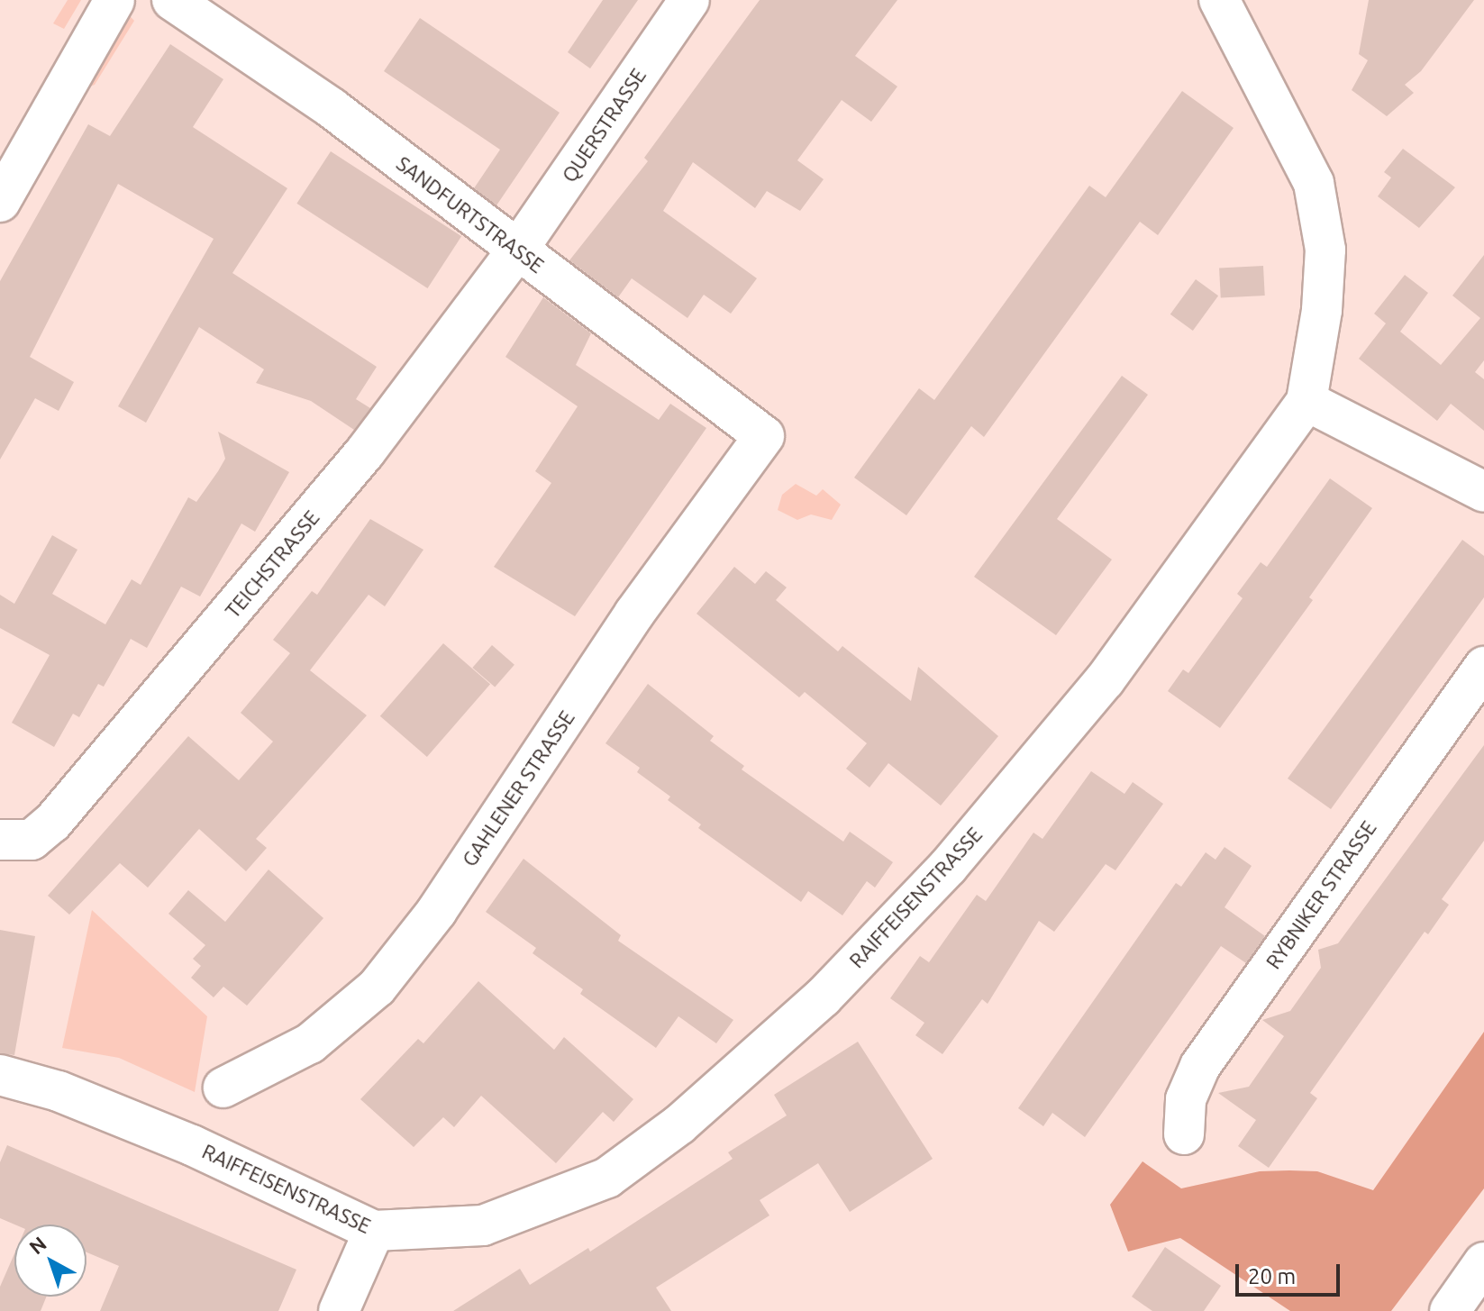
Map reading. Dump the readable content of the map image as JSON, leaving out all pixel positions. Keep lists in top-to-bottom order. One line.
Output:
{"streets":{"street":["QUERSTRASSE","SANDFURTSTRASSE","TEICHSTRASSE","GAHLENER STRASSE","RYBNIKER STRASSE","RAIFFEISENSTRASSE"]},"crossings":[["QUERSTRASSE","SANDFURTSTRASSE"],["QUERSTRASSE","TEICHSTRASSE"],["SANDFURTSTRASSE","TEICHSTRASSE"],["SANDFURTSTRASSE","GAHLENER STRASSE"]],"scale_bar":"20 m","north":"top left"}
